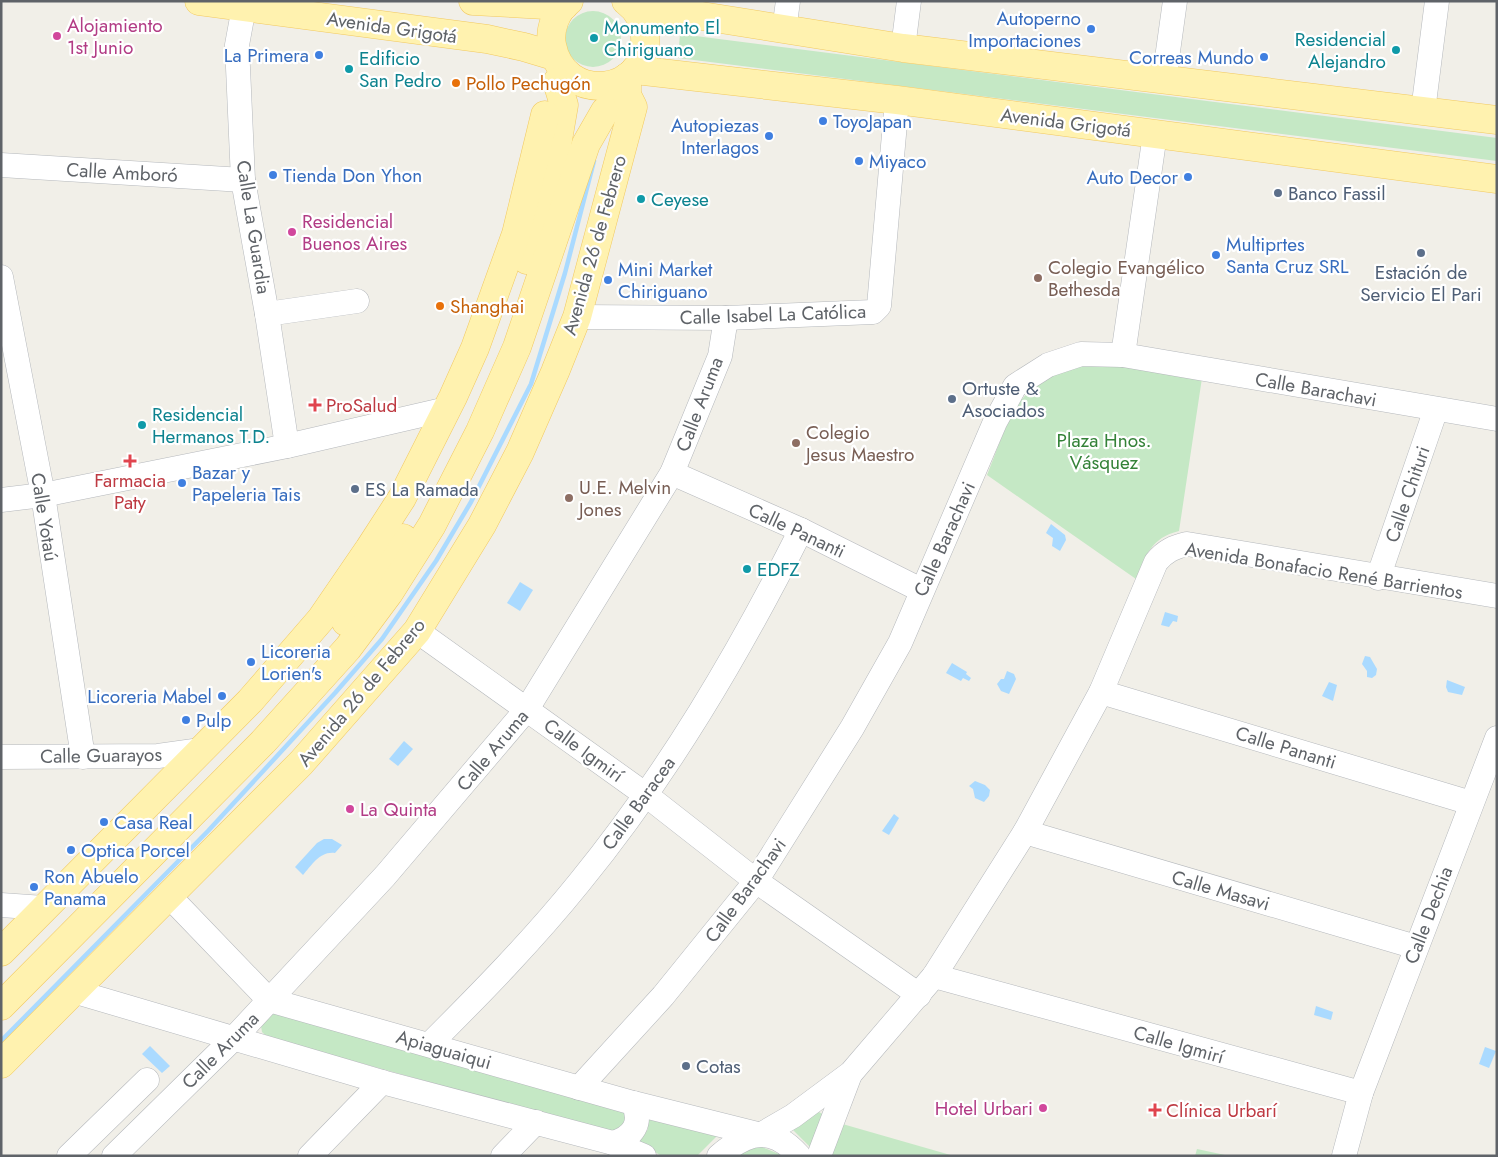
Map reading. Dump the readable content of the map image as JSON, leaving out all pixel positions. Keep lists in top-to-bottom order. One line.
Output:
{"streets":{"main road":["Avenida Grigotá","Avenida 26 de Febrero"],"street":["Calle Amboró","Calle La Guardia","Calle Isabel La Católica","Calle Barachavi","Calle Aruma","Calle Chituri","Calle Yotaú","Calle Pananti","Avenida Bonafacio René Barrientos","Calle Igmirí","Calle Guarayos","Calle Baracea","Calle Masavi","Calle Dechia","Apiaguaiqui"]},"crossings":[["Avenida Grigotá","Calle La Guardia"],["Avenida Grigotá","Avenida 26 de Febrero"],["Avenida Grigotá","Calle Isabel La Católica"],["Calle Amboró","Calle La Guardia"],["Avenida 26 de Febrero","Calle Isabel La Católica"],["Avenida 26 de Febrero","Calle Igmirí"],["Calle Isabel La Católica","Calle Aruma"],["Calle Barachavi","Calle Chituri"],["Calle Barachavi","Calle Pananti"],["Calle Barachavi","Calle Igmirí"],["Calle Barachavi","Apiaguaiqui"],["Calle Aruma","Calle Pananti"],["Calle Aruma","Calle Igmirí"],["Calle Aruma","Apiaguaiqui"],["Calle Chituri","Avenida Bonafacio René Barrientos"],["Calle Yotaú","Calle Guarayos"],["Calle Pananti","Avenida Bonafacio René Barrientos"],["Calle Pananti","Calle Baracea"],["Calle Pananti","Calle Dechia"],["Avenida Bonafacio René Barrientos","Calle Igmirí"],["Avenida Bonafacio René Barrientos","Calle Masavi"],["Avenida Bonafacio René Barrientos","Apiaguaiqui"],["Calle Igmirí","Calle Baracea"],["Calle Igmirí","Calle Dechia"],["Calle Baracea","Apiaguaiqui"],["Calle Masavi","Calle Dechia"]],"parks":["Plaza Hnos. Vásquez"],"places":{"other":["Autoperno Importaciones","Alojamiento 1st Junio","Monumento El Chiriguano","Residencial Alejandro","La Primera","Correas Mundo","Edificio San Pedro","Pollo Pechugón","ToyoJapan","Autopiezas Interlagos","Miyaco","Tienda Don Yhon","Auto Decor","Banco Fassil","Ceyese","Residencial Buenos Aires","Estación de Servicio El Pari","Multiprtes Santa Cruz SRL","Colegio Evangélico Bethesda","Mini Market Chiriguano","Shanghai","Ortuste & Asociados","Residencial Hermanos T.D.","Colegio Jesus Maestro","Bazar y Papeleria Tais","ES La Ramada","U.E. Melvin Jones","EDFZ","Licoreria Lorien's","Licoreria Mabel","Pulp","La Quinta","Casa Real","Optica Porcel","Ron Abuelo Panama","Cotas","Hotel Urbari"],"health":["ProSalud","Farmacia Paty","Clínica Urbarí"]}}
